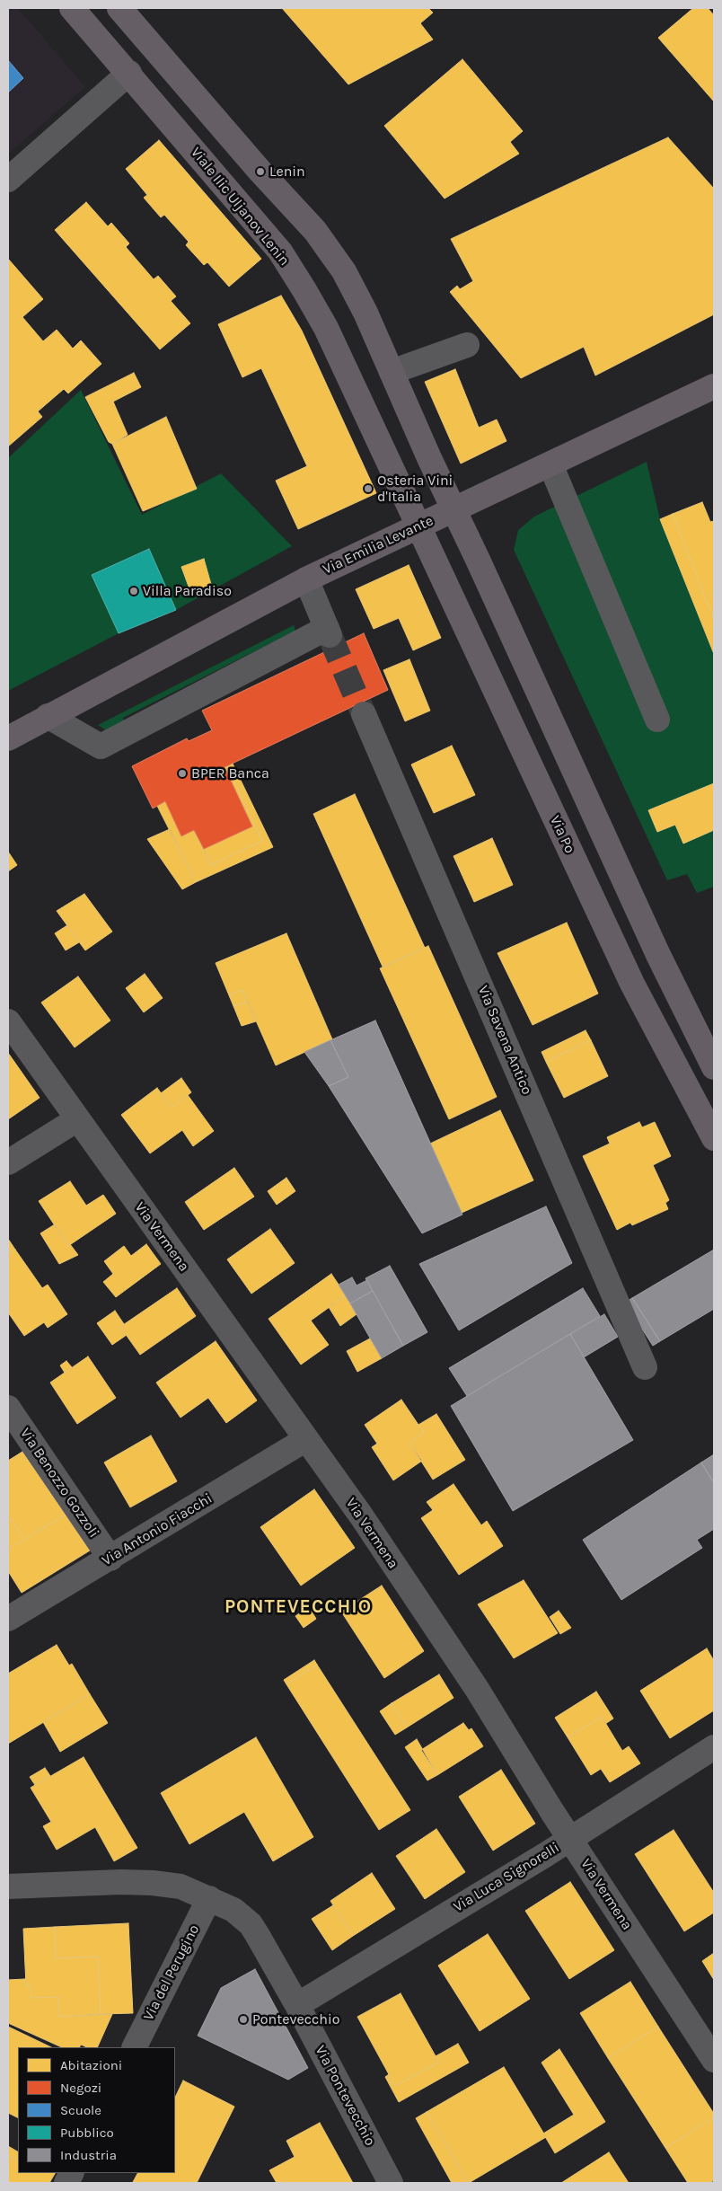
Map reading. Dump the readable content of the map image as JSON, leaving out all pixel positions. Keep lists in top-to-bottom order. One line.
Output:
{"streets":{"main road":["Viale Ilic Uljanov Lenin","Via Emilia Levante","Via Po"],"street":["Via Savena Antico","Via Vermena","Via Benozzo Gozzoli","Via Antonio Fiacchi","Via Luca Signorelli","Via del Perugino","Via Pontevecchio"]},"crossings":[["Viale Ilic Uljanov Lenin","Via Emilia Levante"],["Viale Ilic Uljanov Lenin","Via Po"],["Via Emilia Levante","Via Po"],["Via Vermena","Via Antonio Fiacchi"],["Via Vermena","Via Luca Signorelli"],["Via Benozzo Gozzoli","Via Antonio Fiacchi"],["Via Luca Signorelli","Via Pontevecchio"],["Via del Perugino","Via Pontevecchio"]],"districts":["PONTEVECCHIO"],"places":["Lenin","Osteria Vini d'Italia","Villa Paradiso","BPER Banca","Pontevecchio"],"legend":["Abitazioni","Negozi","Scuole","Pubblico","Industria"]}
